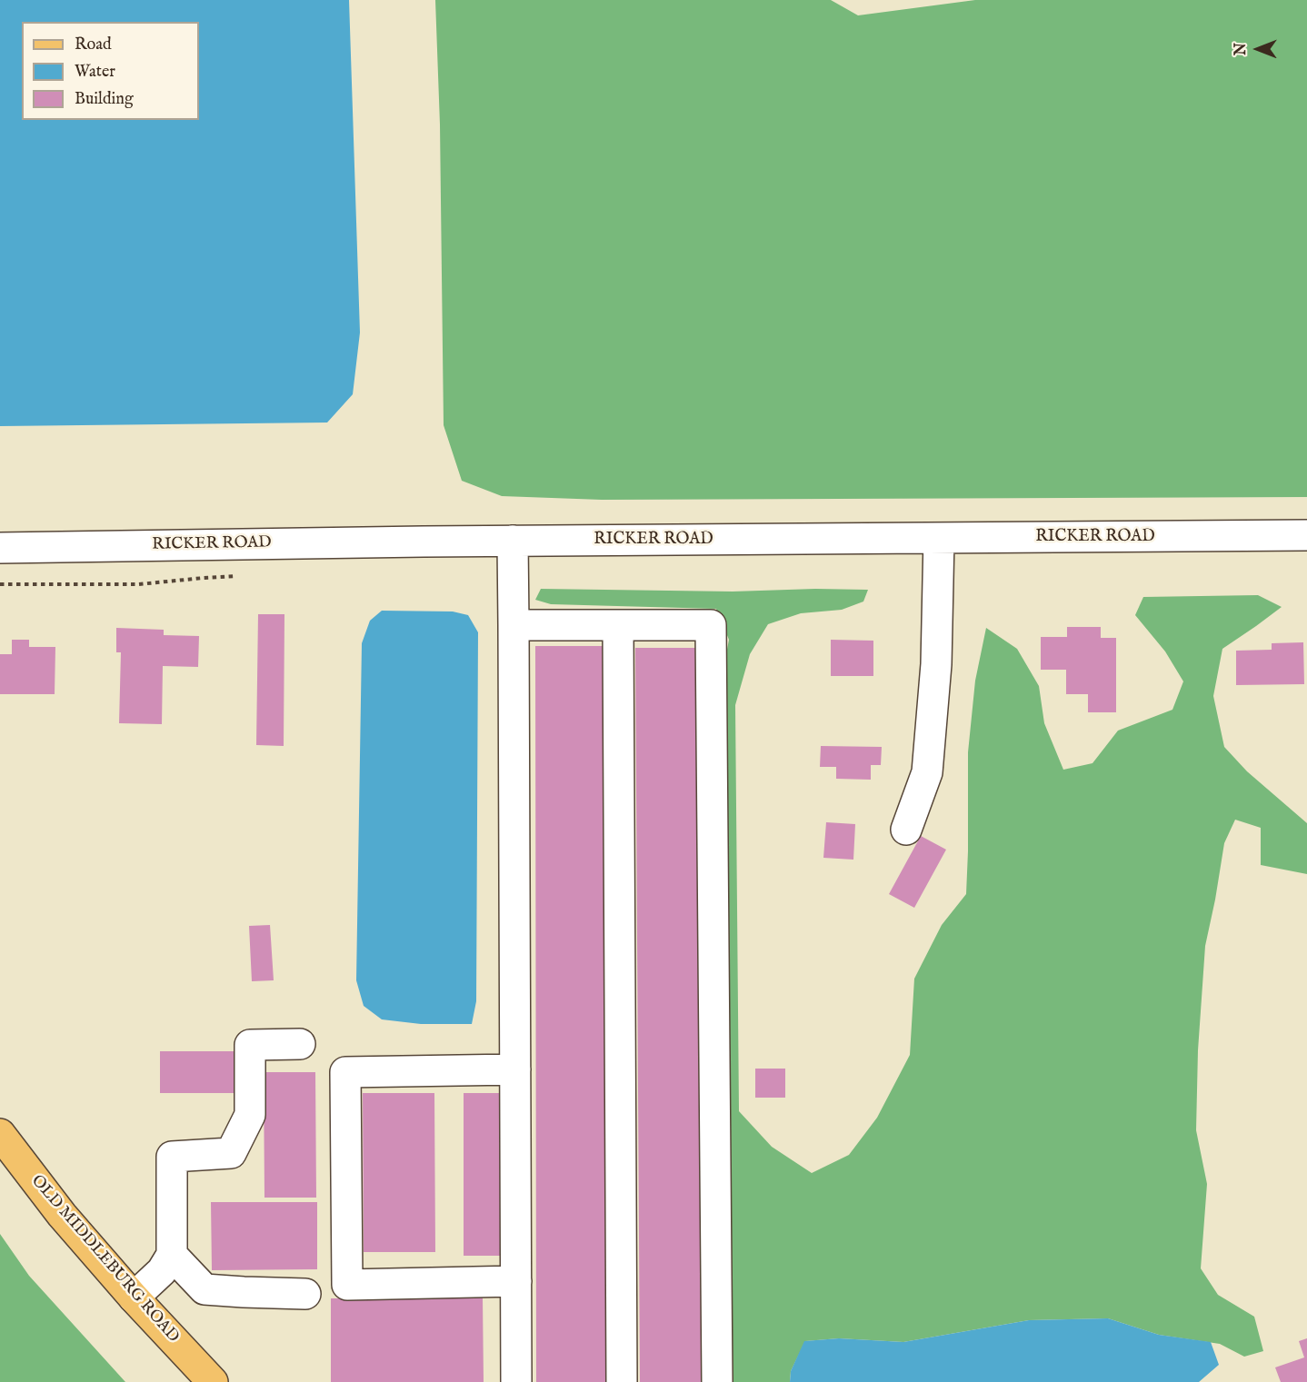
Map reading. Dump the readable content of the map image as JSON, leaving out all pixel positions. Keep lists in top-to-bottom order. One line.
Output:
{"streets":{"main road":["OLD MIDDLEBURG ROAD"],"street":["RICKER ROAD"]},"legend":["Road","Water","Building"],"north":"left"}
